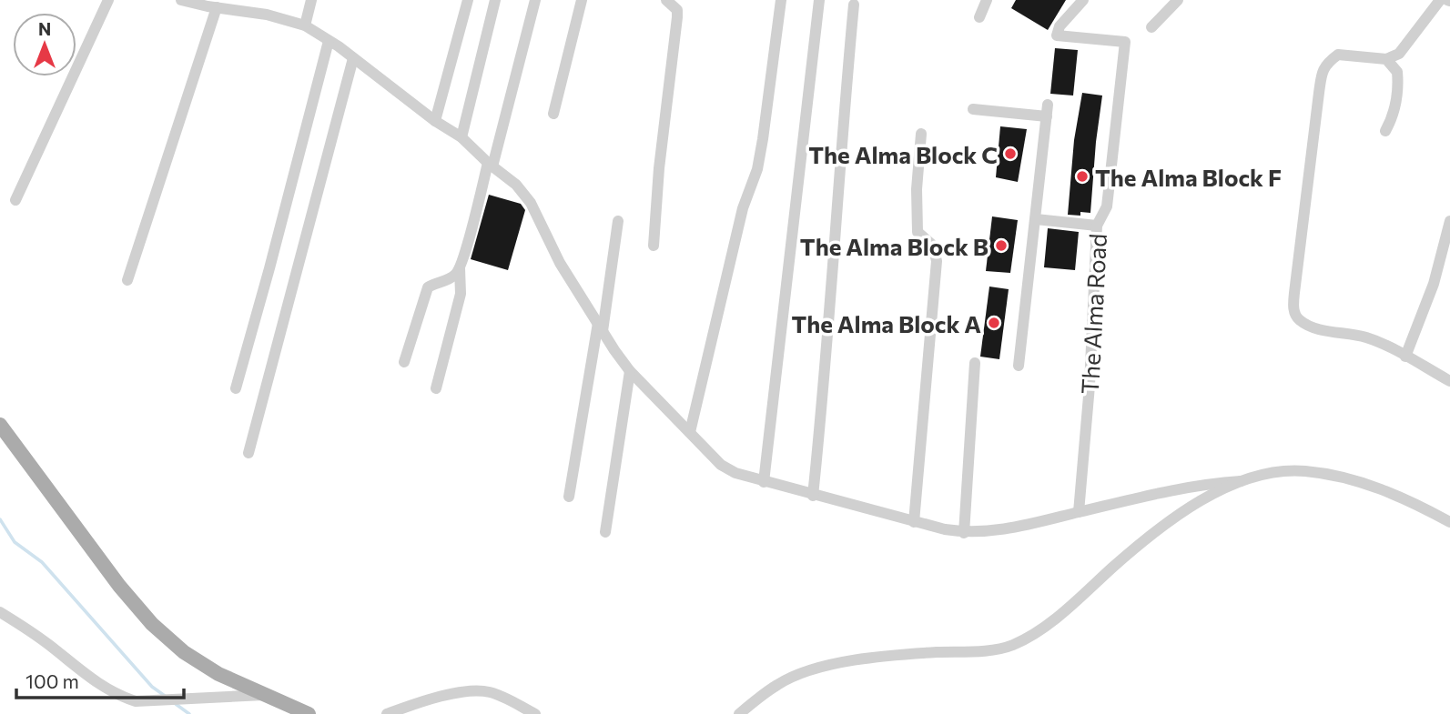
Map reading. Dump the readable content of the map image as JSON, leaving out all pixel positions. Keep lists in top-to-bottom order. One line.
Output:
{"streets":{"street":["The Alma Road"]},"places":["The Alma Block C","The Alma Block F","The Alma Block B","The Alma Block A"],"scale_bar":"100 m","north":"top"}
